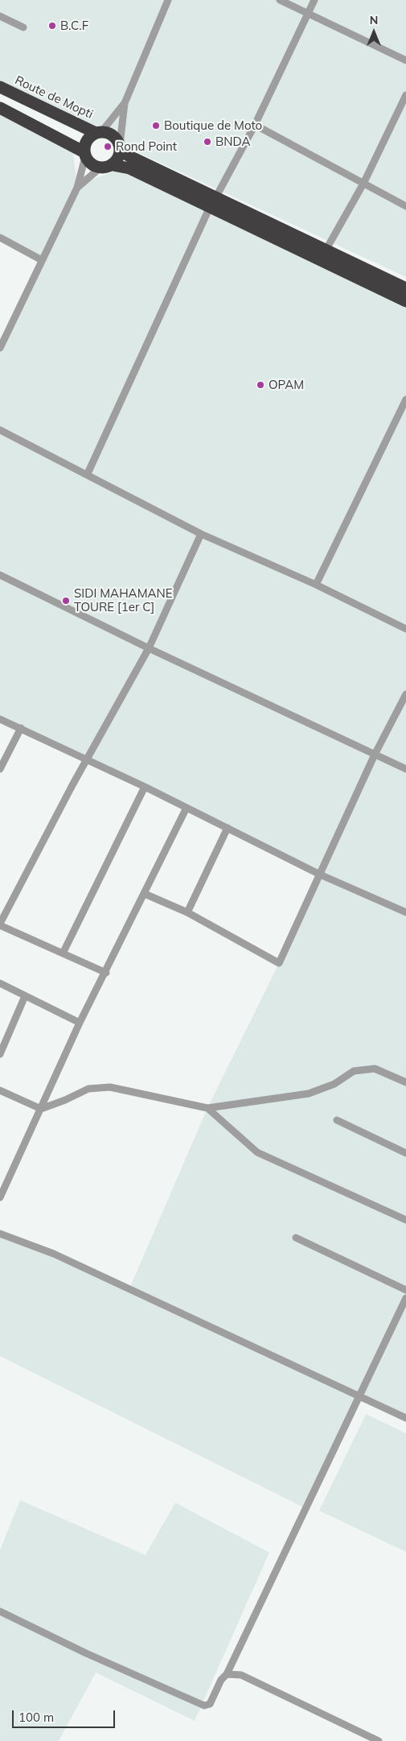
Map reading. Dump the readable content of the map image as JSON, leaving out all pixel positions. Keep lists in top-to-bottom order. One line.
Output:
{"streets":{"highway":["Route de Mopti"]},"places":["B.C.F","Boutique de Moto","BNDA","Rond Point","OPAM","SIDI MAHAMANE TOURE [1er C]"],"scale_bar":"100 m","north":"top"}
